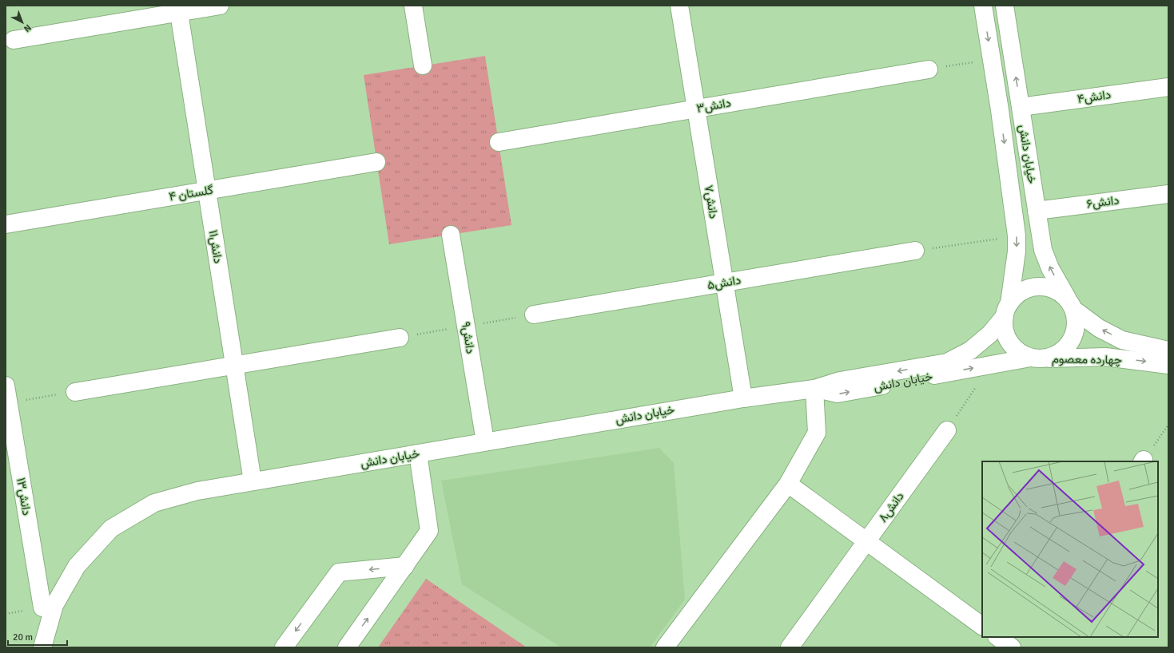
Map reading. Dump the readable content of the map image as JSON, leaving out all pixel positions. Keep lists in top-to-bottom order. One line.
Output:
{"streets":{"street":["دانش۴","دانش۳","خیابان دانش","گلستان ۴","دانش۷","دانش۶","دانش۱۱","دانش۵","دانش۹","چهارده معصوم","دانش۱۳","دانش۸"]},"crossings":[["دانش۴","خیابان دانش"],["دانش۳","دانش۷"],["خیابان دانش","دانش۷"],["خیابان دانش","دانش۶"],["خیابان دانش","دانش۱۱"],["خیابان دانش","دانش۹"],["خیابان دانش","چهارده معصوم"],["گلستان ۴","دانش۱۱"],["دانش۷","دانش۵"]],"scale_bar":"20 m","north":"bottom right"}
